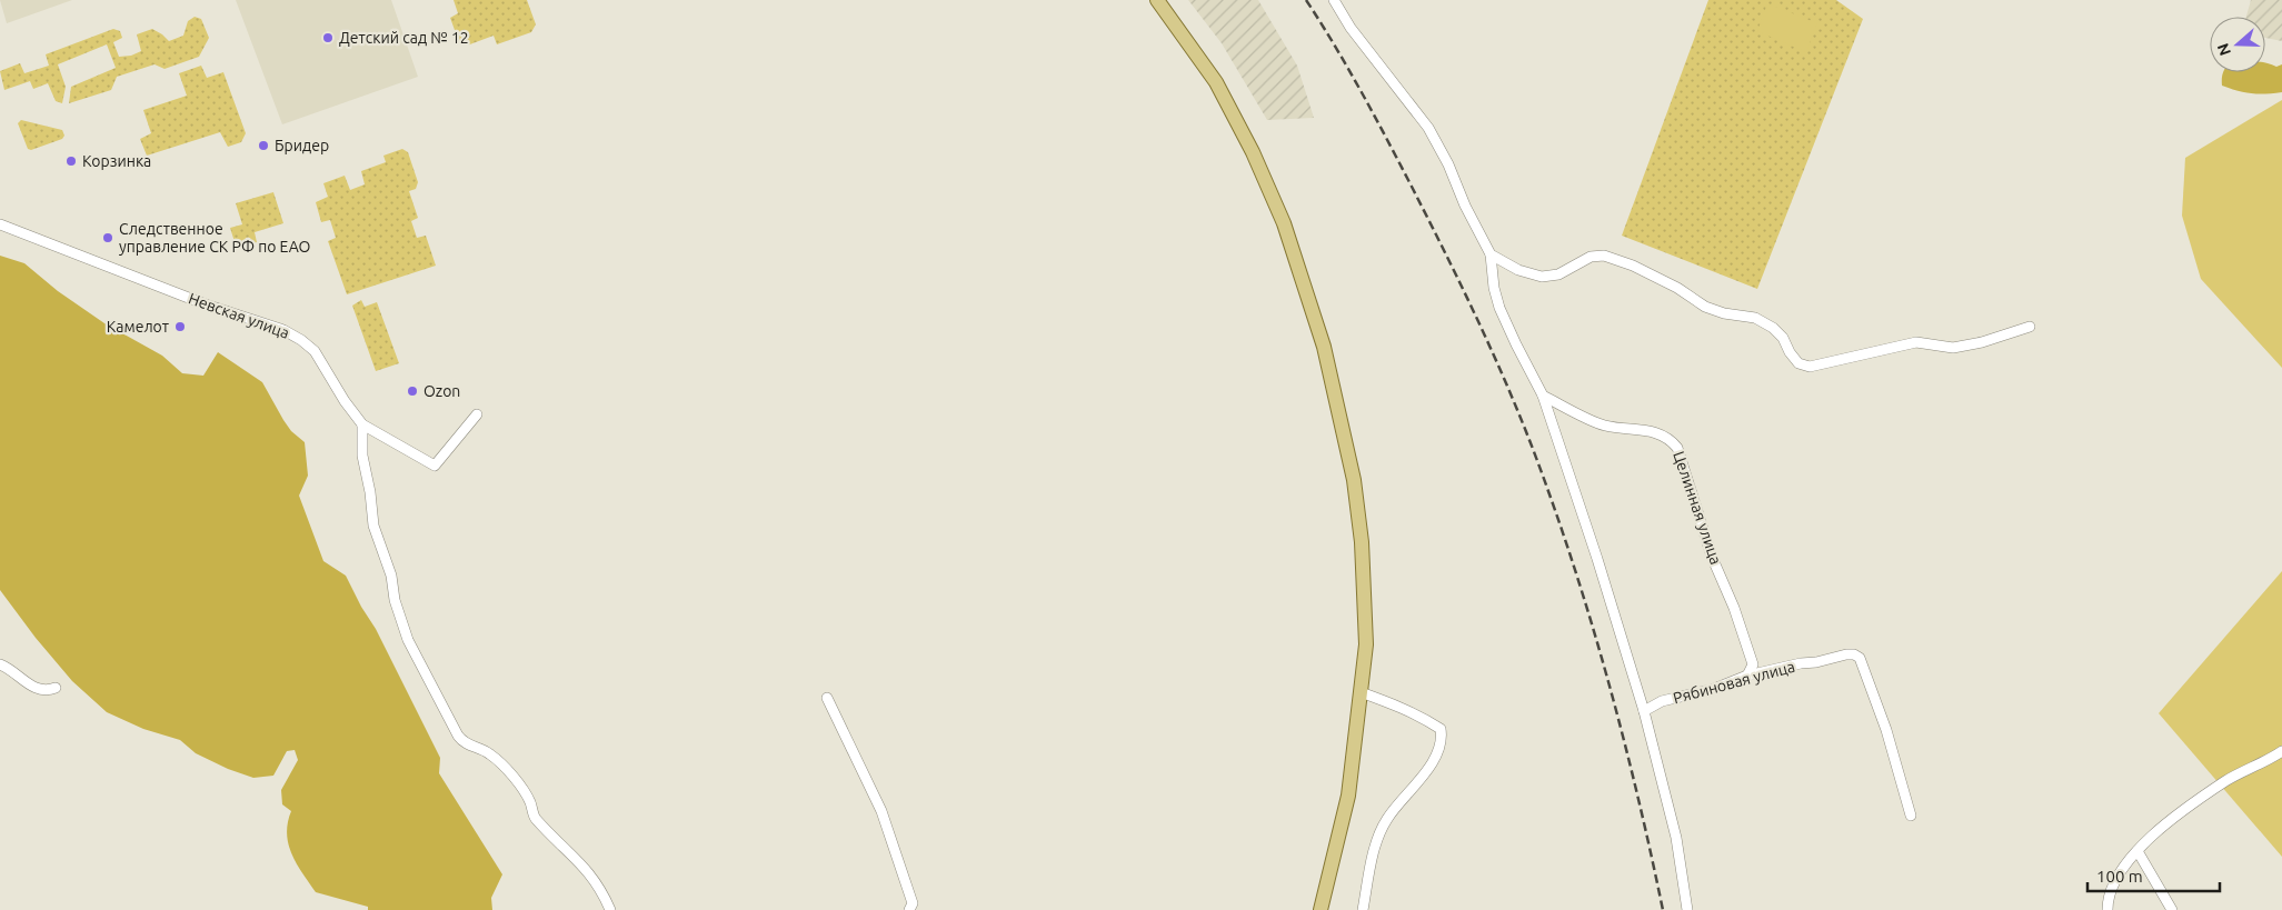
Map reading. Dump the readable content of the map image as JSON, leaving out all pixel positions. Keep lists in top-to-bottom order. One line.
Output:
{"streets":{"street":["Невская улица","Целинная улица","Рябиновая улица"]},"crossings":[["Целинная улица","Рябиновая улица"]],"places":["Детский сад № 12","Бридер","Корзинка","Следственное управление СК РФ по ЕАО","Камелот","Ozon"],"scale_bar":"100 m","north":"left"}
